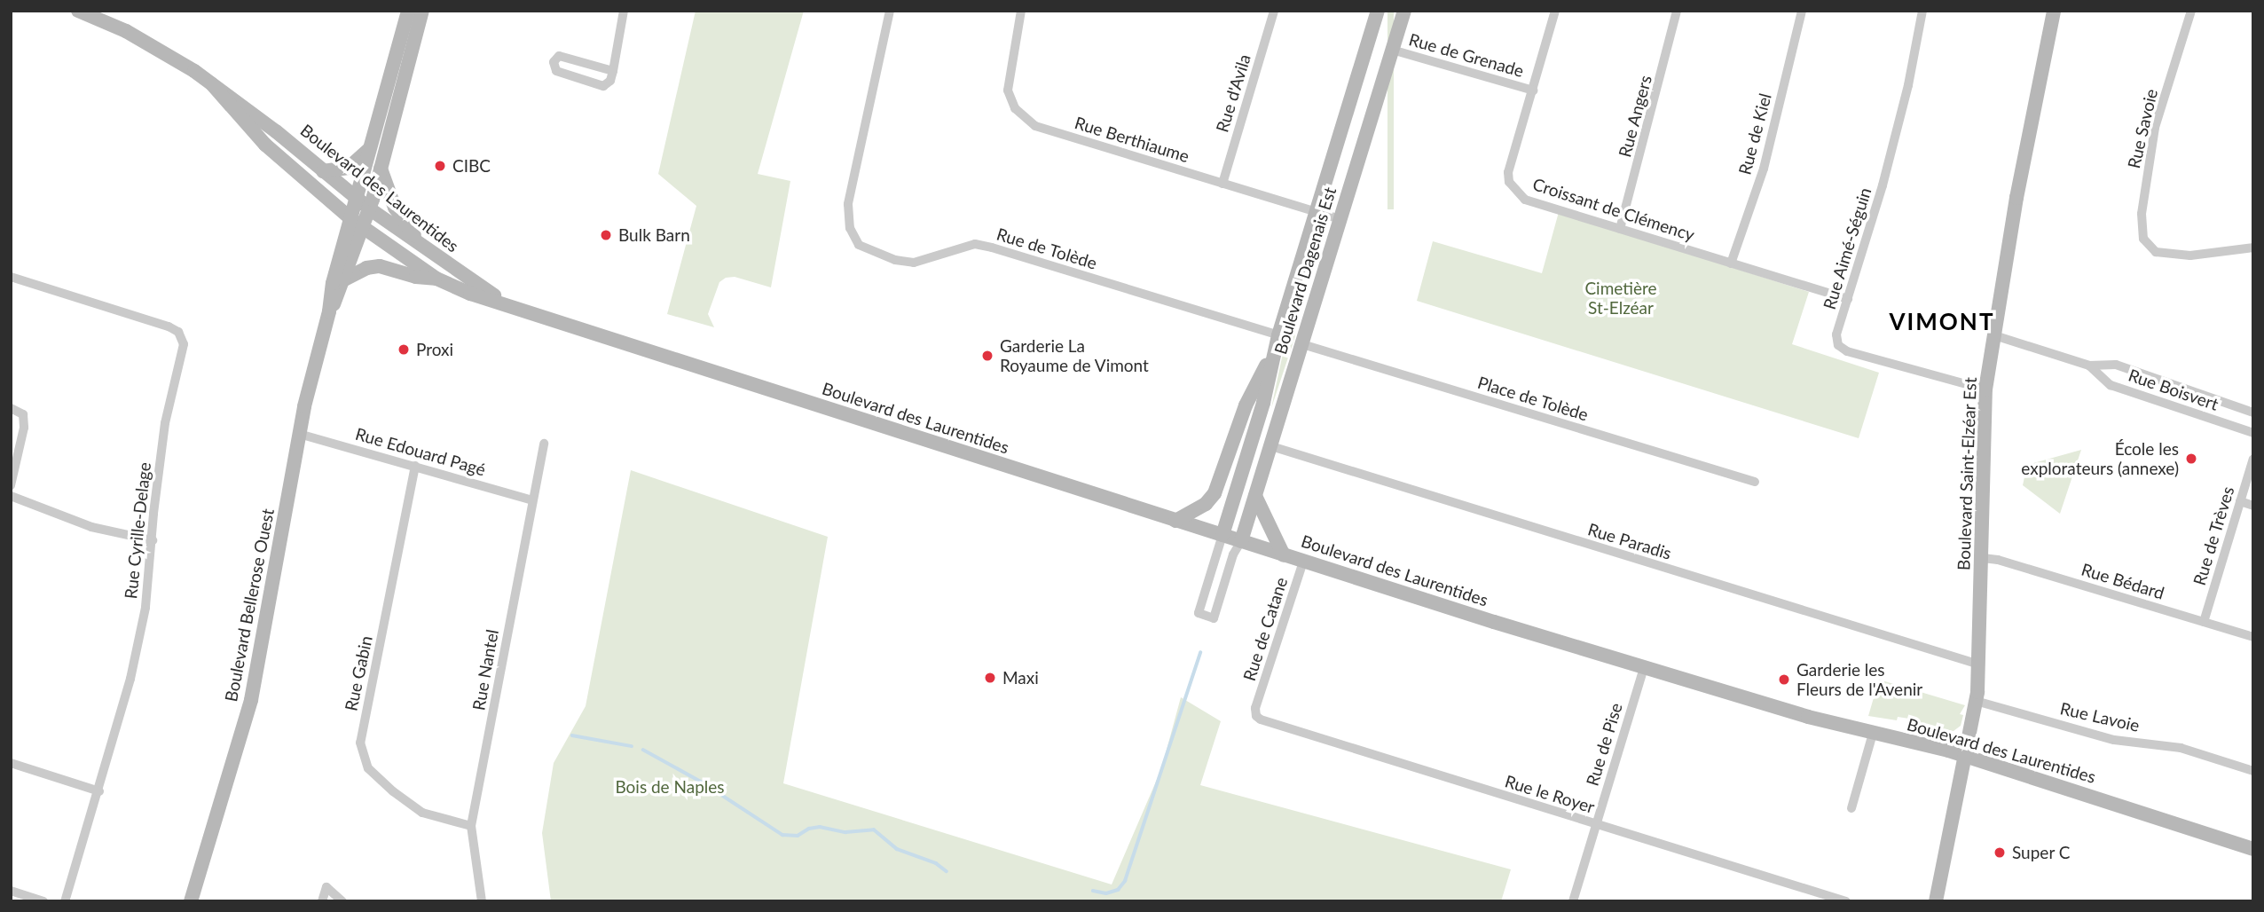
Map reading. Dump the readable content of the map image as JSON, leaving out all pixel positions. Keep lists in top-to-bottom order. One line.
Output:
{"streets":{"main road":["Boulevard des Laurentides","Boulevard Dagenais Est","Boulevard Saint-Elzéar Est","Boulevard Bellerose Ouest"],"street":["Rue de Grenade","Rue d'Avila","Rue Angers","Rue Savoie","Rue de Kiel","Rue Berthiaume","Croissant de Clémency","Rue de Tolède","Rue Aimé-Séguin","Rue Boisvert","Place de Tolède","Rue Edouard Pagé","Rue Cyrille-Delage","Rue de Trèves","Rue Paradis","Rue Bédard","Rue de Catane","Rue Nantel","Rue Gabin","Rue Lavoie","Rue de Pise","Rue le Royer"]},"crossings":[["Rue de Grenade","Croissant de Clémency"],["Rue de Grenade","Boulevard Dagenais Est"],["Rue d'Avila","Rue Berthiaume"],["Rue Angers","Croissant de Clémency"],["Rue de Kiel","Croissant de Clémency"],["Rue Berthiaume","Boulevard Dagenais Est"],["Boulevard des Laurentides","Boulevard Dagenais Est"],["Boulevard des Laurentides","Boulevard Saint-Elzéar Est"],["Boulevard des Laurentides","Boulevard Bellerose Ouest"],["Boulevard des Laurentides","Rue de Catane"],["Boulevard des Laurentides","Rue de Pise"],["Croissant de Clémency","Rue Aimé-Séguin"],["Rue de Tolède","Boulevard Dagenais Est"],["Rue Aimé-Séguin","Boulevard Saint-Elzéar Est"],["Boulevard Dagenais Est","Place de Tolède"],["Boulevard Dagenais Est","Rue Paradis"],["Rue Boisvert","Boulevard Saint-Elzéar Est"],["Rue Edouard Pagé","Boulevard Bellerose Ouest"],["Rue Edouard Pagé","Rue Nantel"],["Rue Edouard Pagé","Rue Gabin"],["Boulevard Saint-Elzéar Est","Rue Paradis"],["Boulevard Saint-Elzéar Est","Rue Bédard"],["Boulevard Saint-Elzéar Est","Rue Lavoie"],["Rue de Trèves","Rue Bédard"],["Rue de Catane","Rue le Royer"],["Rue Nantel","Rue Gabin"],["Rue de Pise","Rue le Royer"]],"districts":["VIMONT"],"parks":["Cimetière St-Elzéar","Bois de Naples"],"places":["CIBC","Bulk Barn","Proxi","Garderie La Royaume de Vimont","École les explorateurs (annexe)","Maxi","Garderie les Fleurs de l'Avenir","Super C"]}
